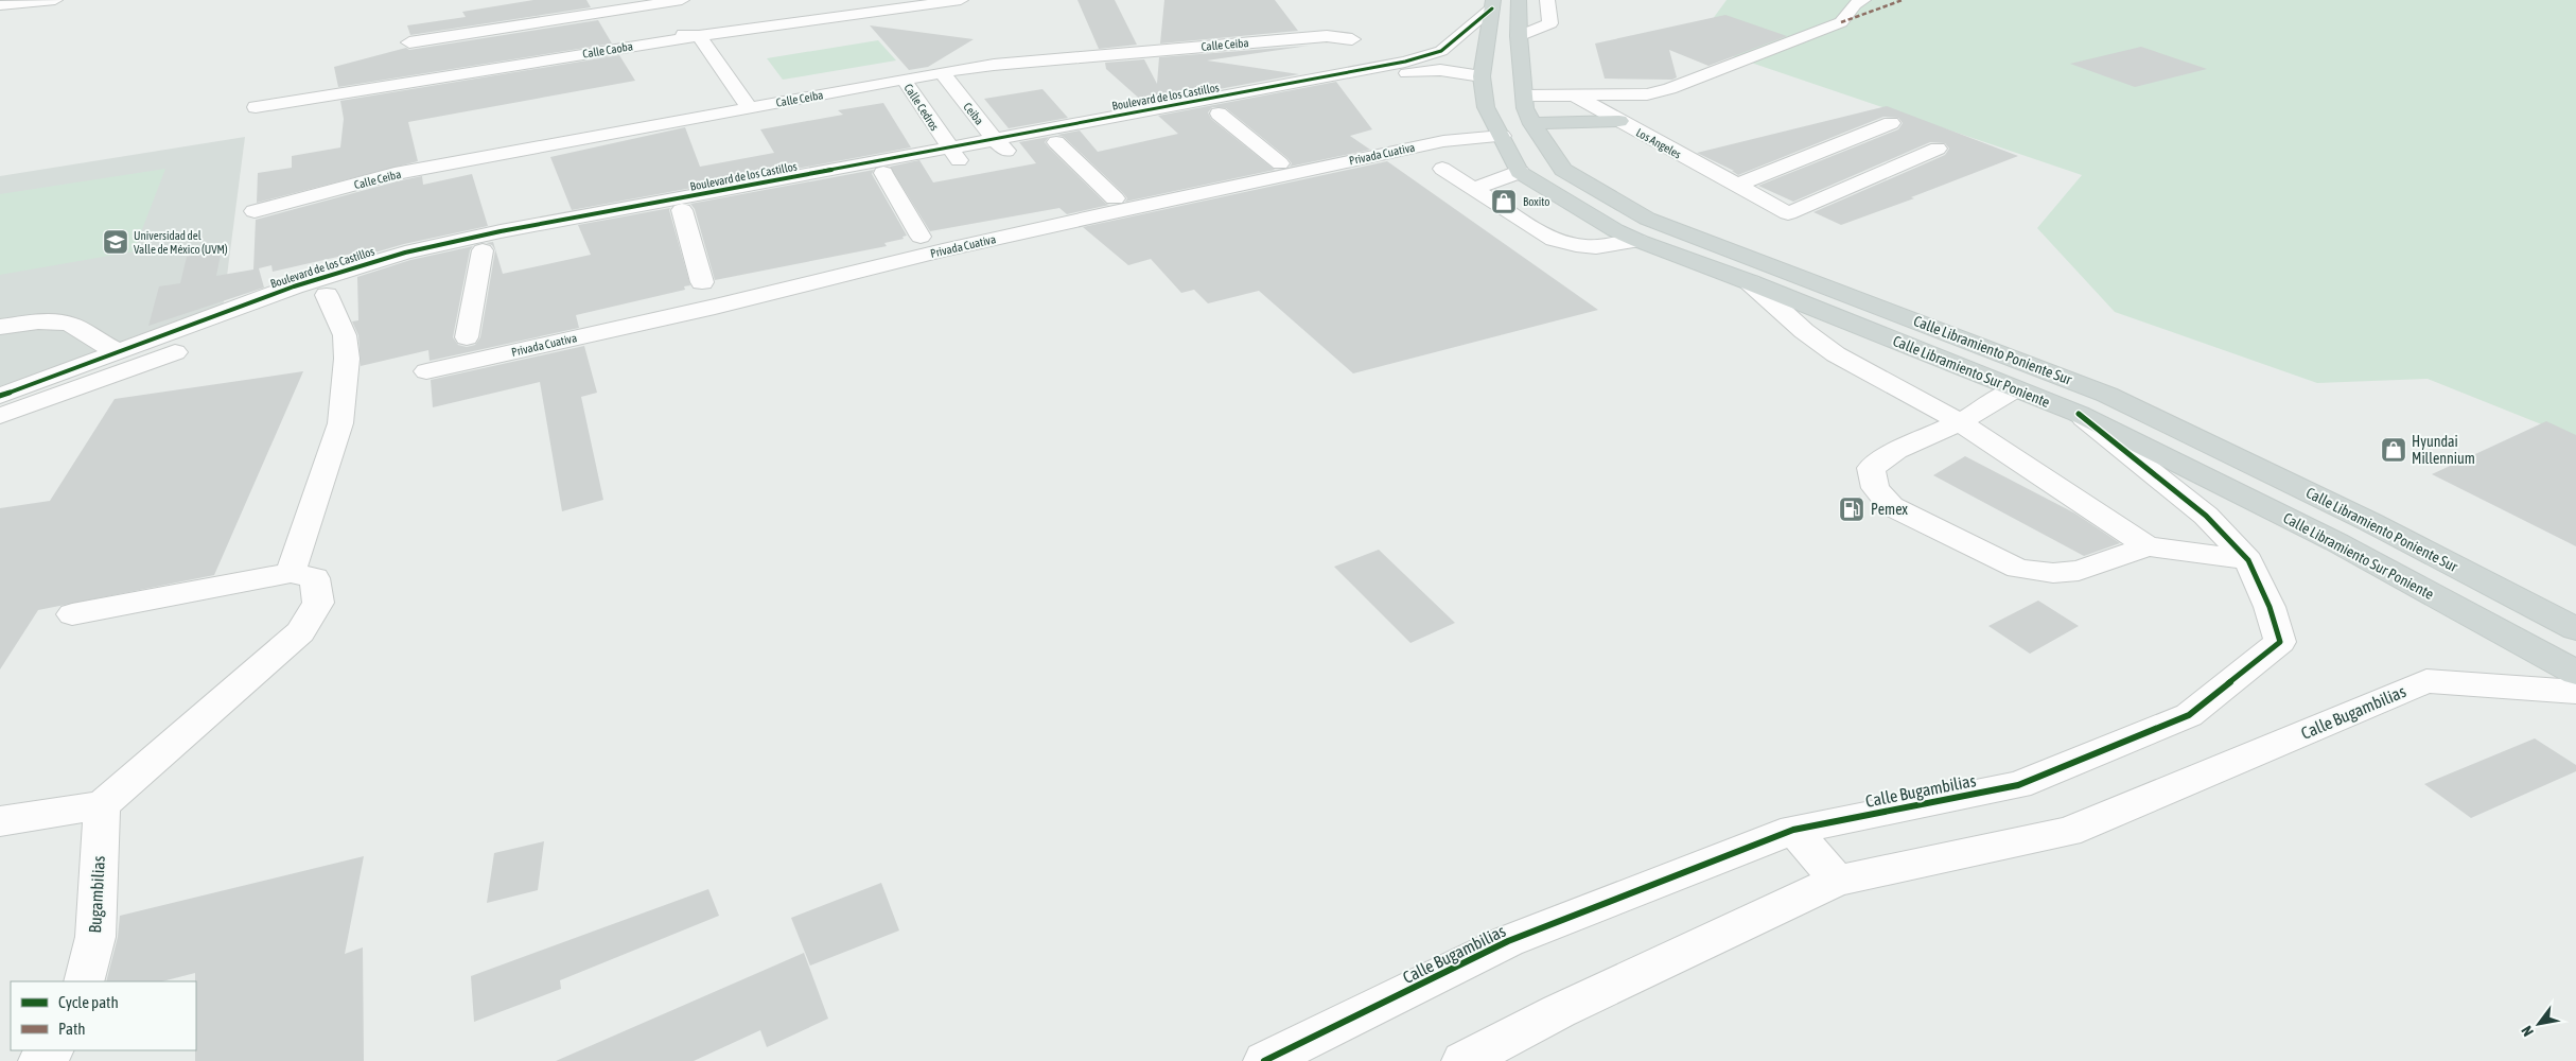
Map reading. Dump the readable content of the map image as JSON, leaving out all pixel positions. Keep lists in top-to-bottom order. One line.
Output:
{"streets":{"main road":["Calle Libramiento Poniente Sur","Calle Libramiento Sur Poniente"],"street":["Calle Ceiba","Calle Caoba","Boulevard de los Castillos","Calle Cedros","Ceiba","Los Angeles","Privada Cuativa","Calle Bugambilias","Bugambilias"]},"crossings":[["Calle Ceiba","Calle Cedros"],["Calle Ceiba","Ceiba"],["Boulevard de los Castillos","Calle Cedros"],["Boulevard de los Castillos","Ceiba"],["Los Angeles","Calle Libramiento Poniente Sur"],["Calle Libramiento Sur Poniente","Calle Bugambilias"]],"places":{"shop":["Boxito","Hyundai Millennium"],"school or university":["Universidad del Valle de México (UVM)"],"fuel station":["Pemex"]},"legend":["Cycle path","Path"],"north":"bottom left"}
